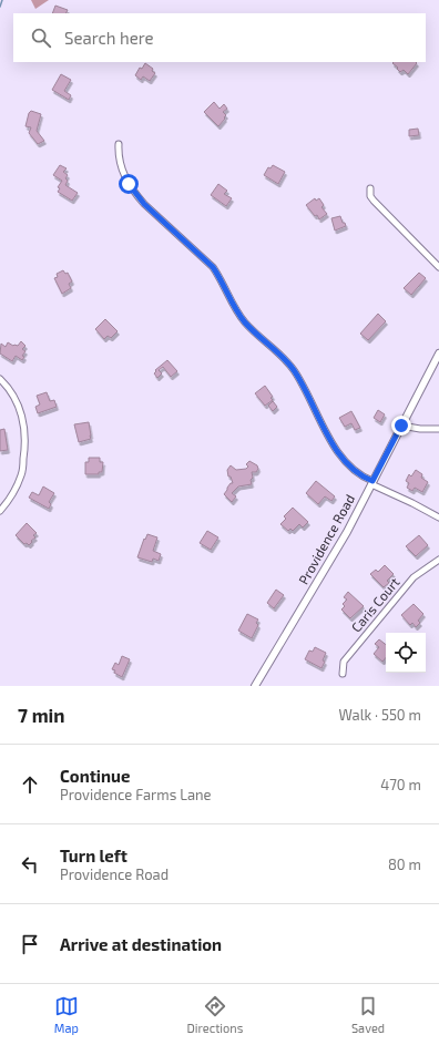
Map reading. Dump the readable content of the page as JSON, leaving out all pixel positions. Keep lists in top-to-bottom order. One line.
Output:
{"streets":{"street":["Providence Road","Caris Court"]},"page":{"search":"Search here","heading":["7 min","Walk · 550 m"],"list":[["Continue","Providence Farms Lane","470 m"],["Turn left","Providence Road","80 m"],"Arrive at destination"],"nav":["Map","Directions","Saved"]}}
